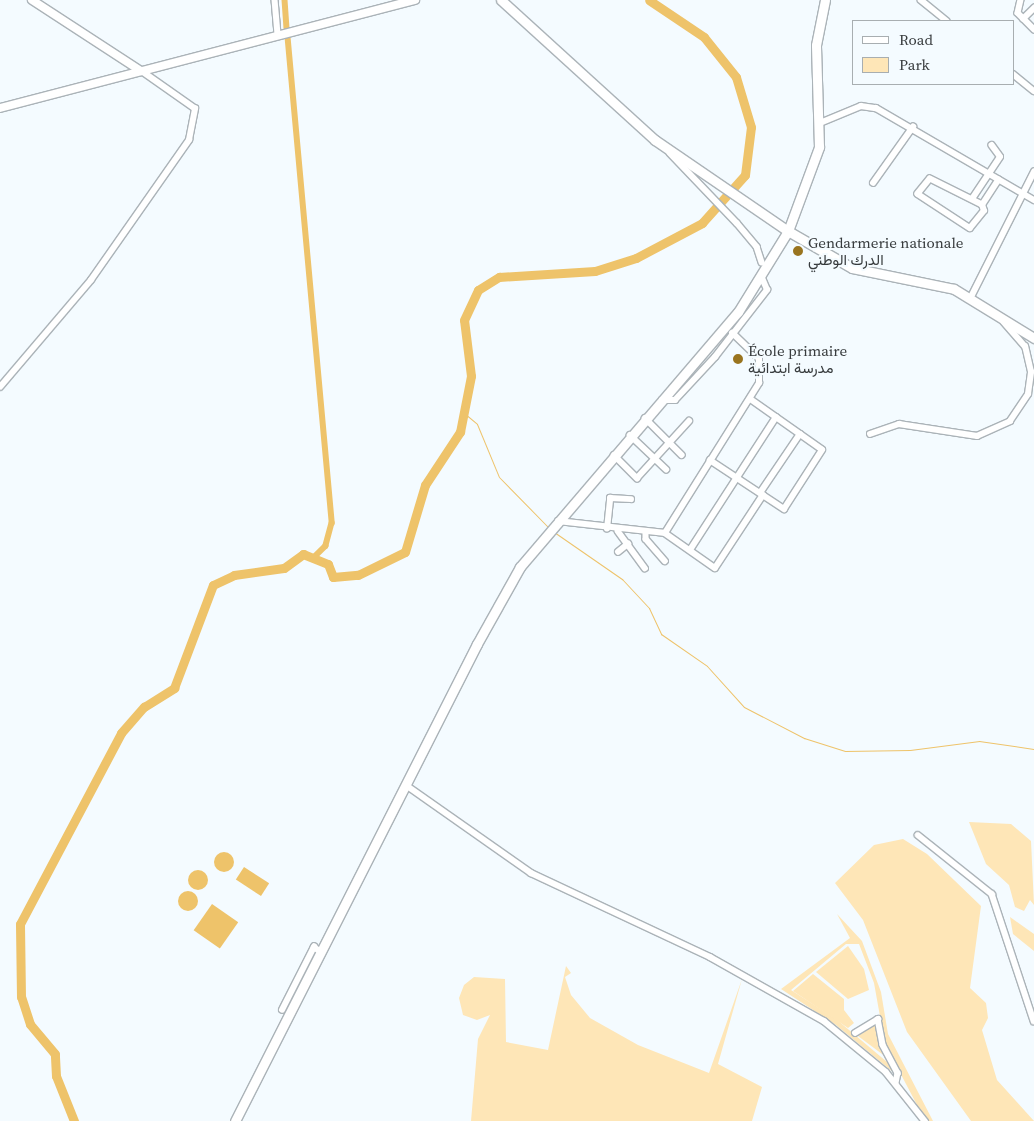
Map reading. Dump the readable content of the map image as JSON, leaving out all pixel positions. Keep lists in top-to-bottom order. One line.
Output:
{"places":["Gendarmerie nationale الدرك الوطني","École primaire مدرسة ابتدائية"],"legend":["Road","Park"]}
